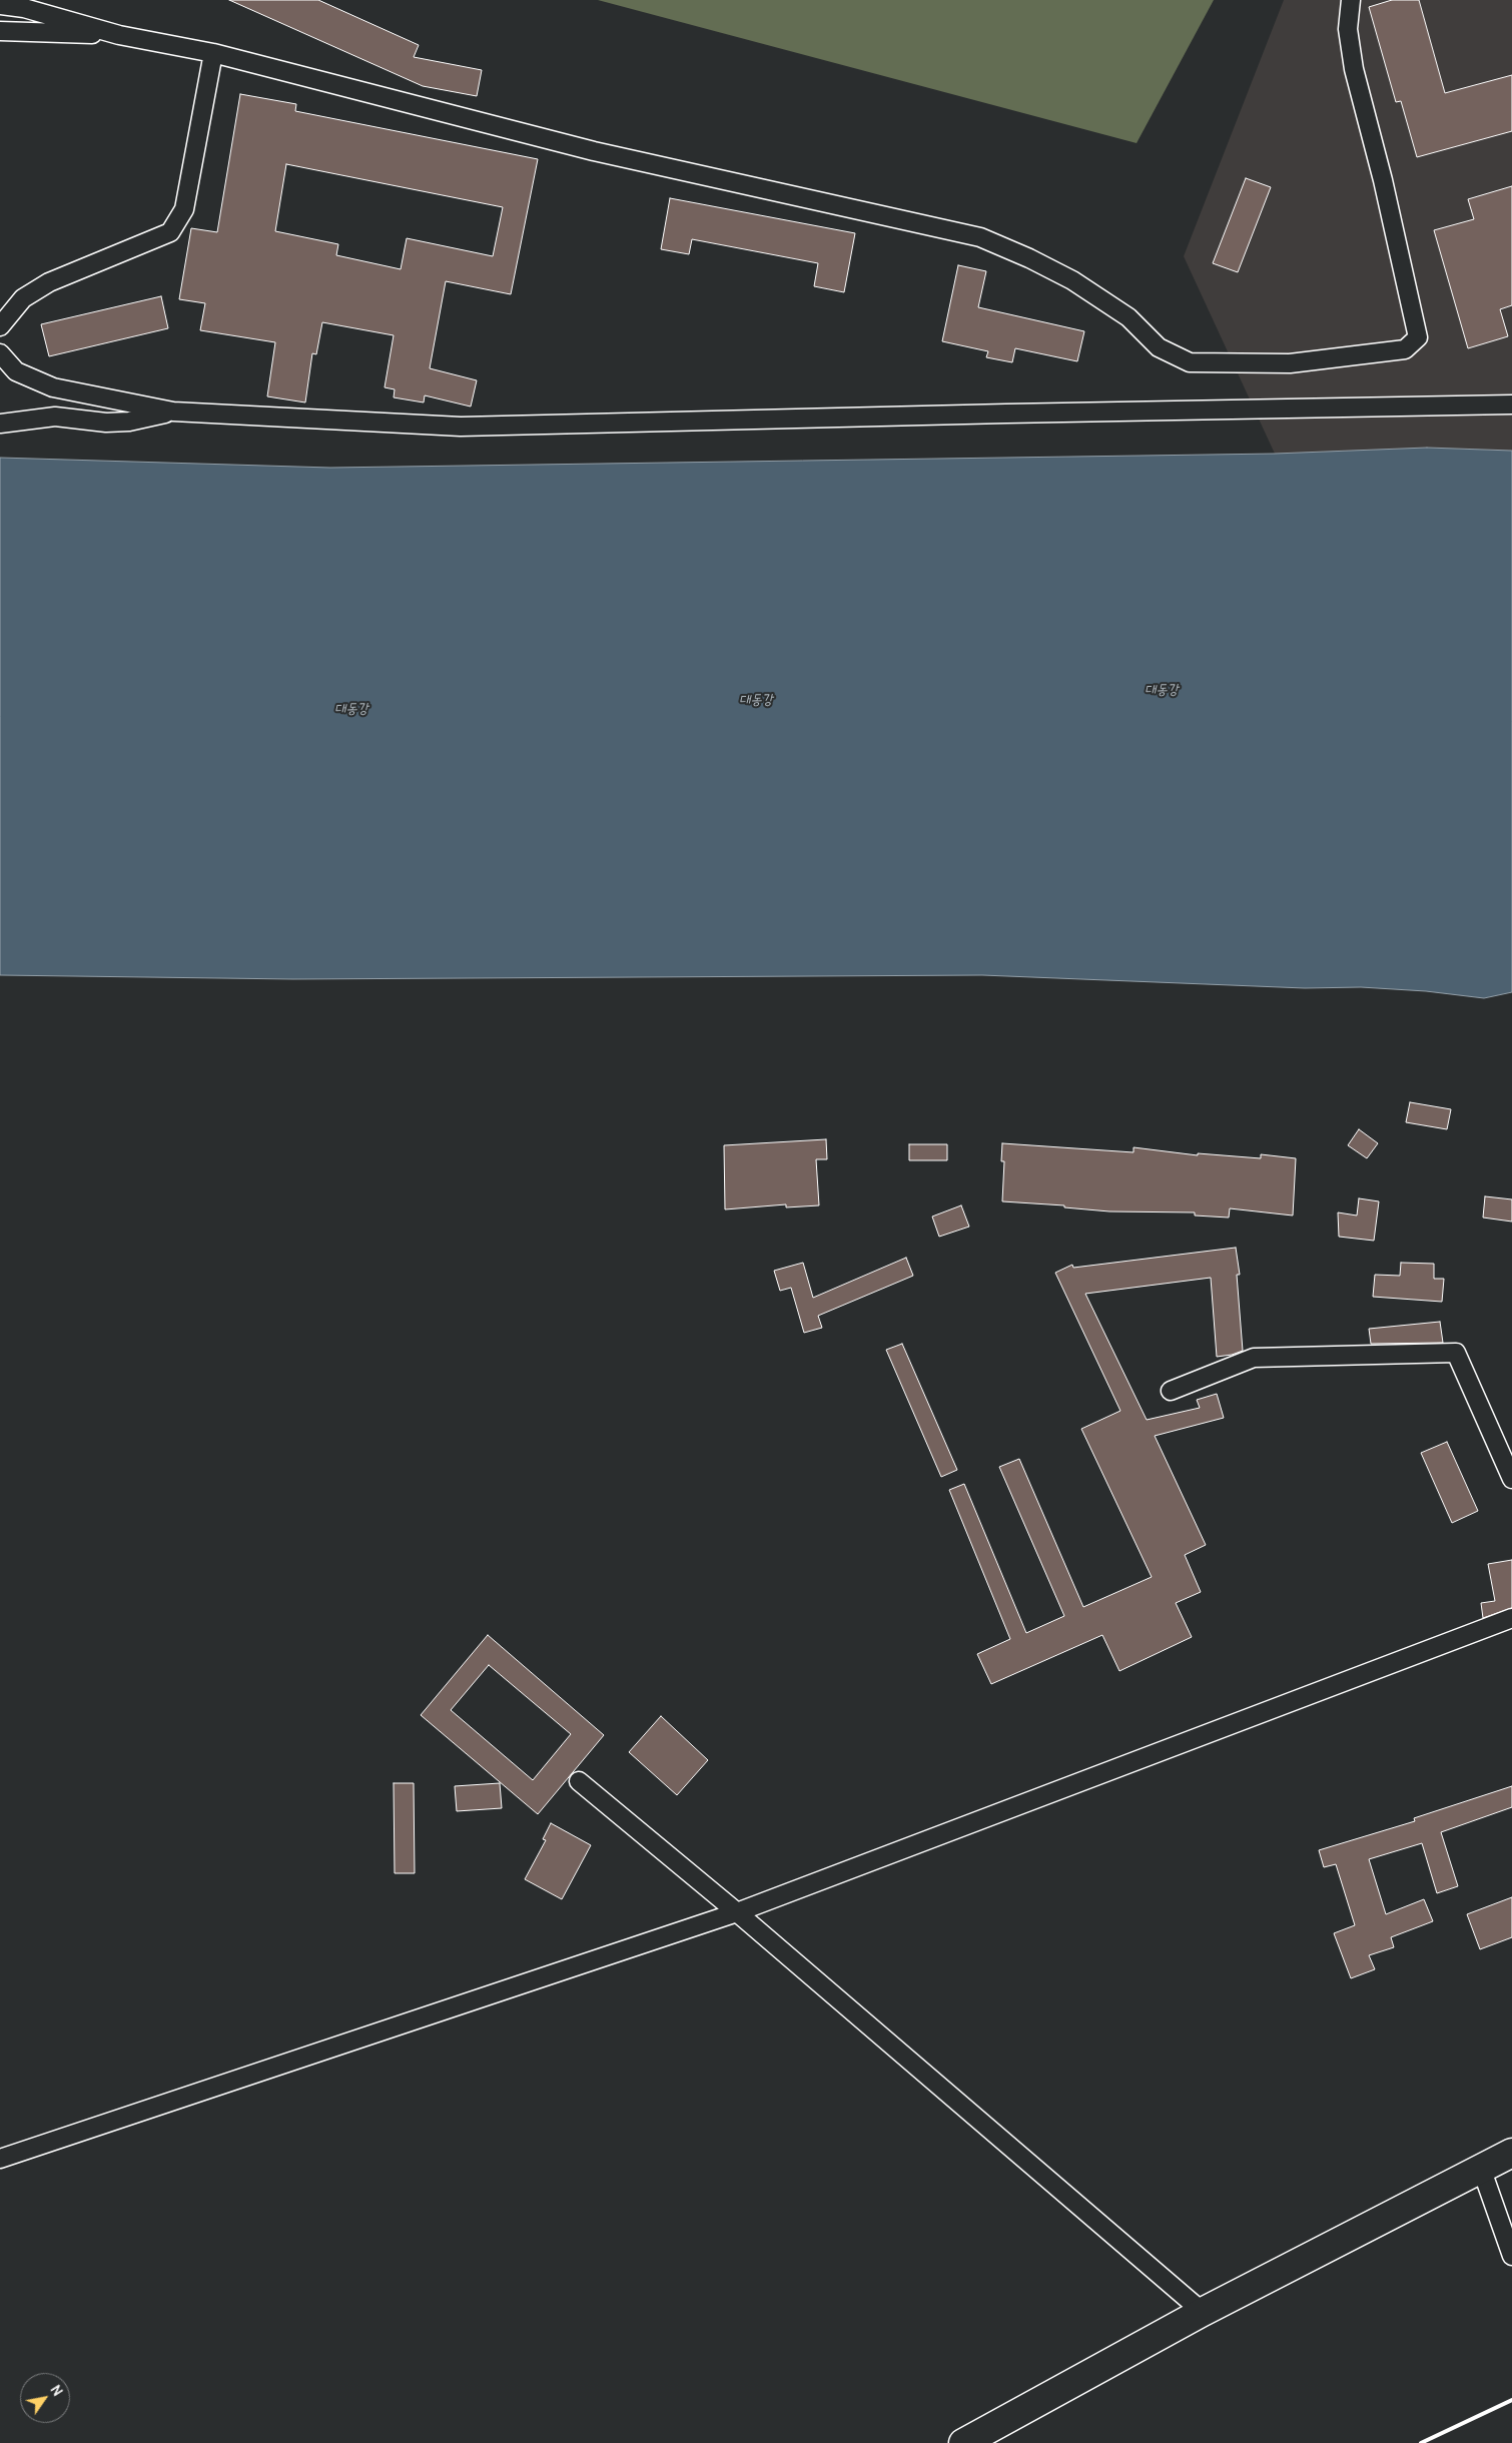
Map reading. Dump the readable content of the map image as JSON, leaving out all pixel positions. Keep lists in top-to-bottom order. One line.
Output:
{"water":["대동강"],"north":"top right"}
